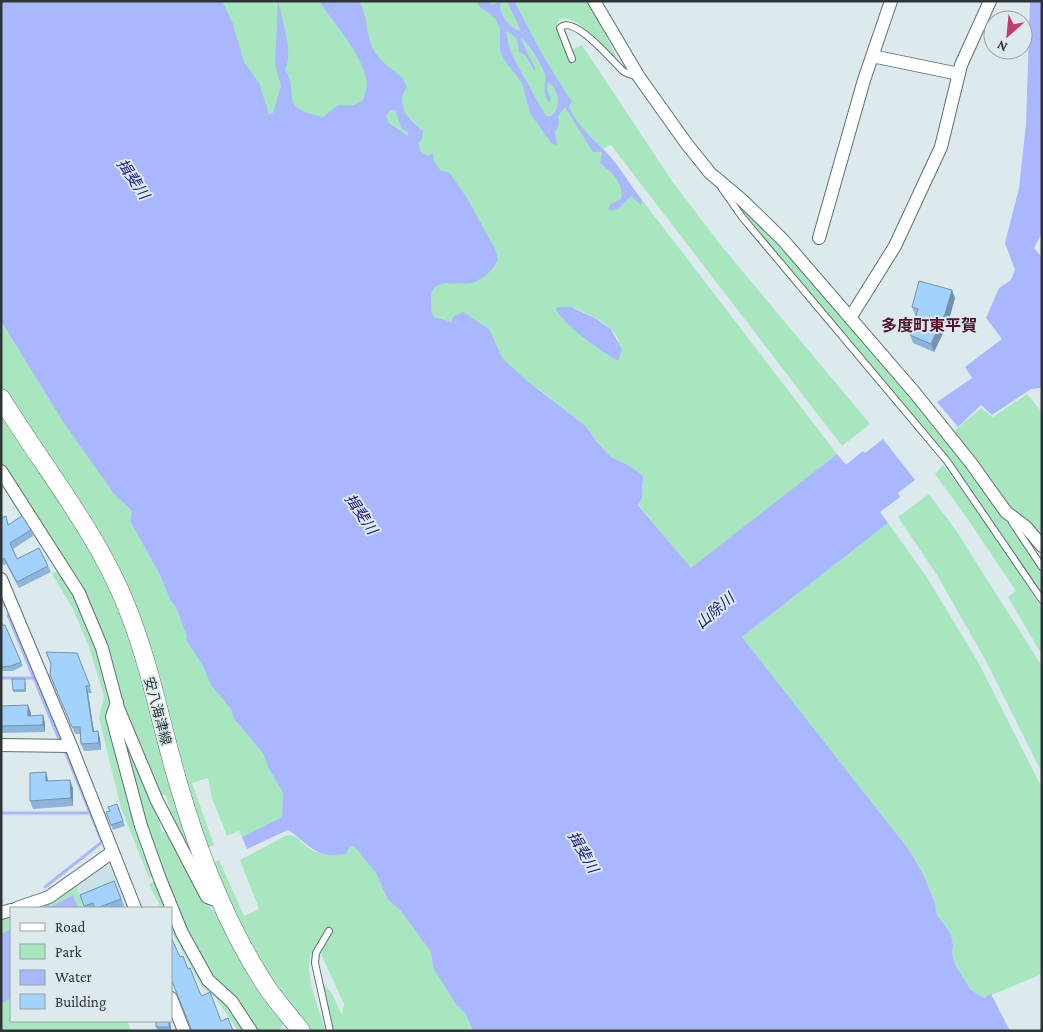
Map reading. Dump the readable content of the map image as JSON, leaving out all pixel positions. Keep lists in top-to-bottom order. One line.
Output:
{"streets":{"main road":["安八海津線"]},"districts":["多度町東平賀"],"water":["揖斐川","山除川"],"legend":["Road","Park","Water","Building"],"north":"bottom left"}
